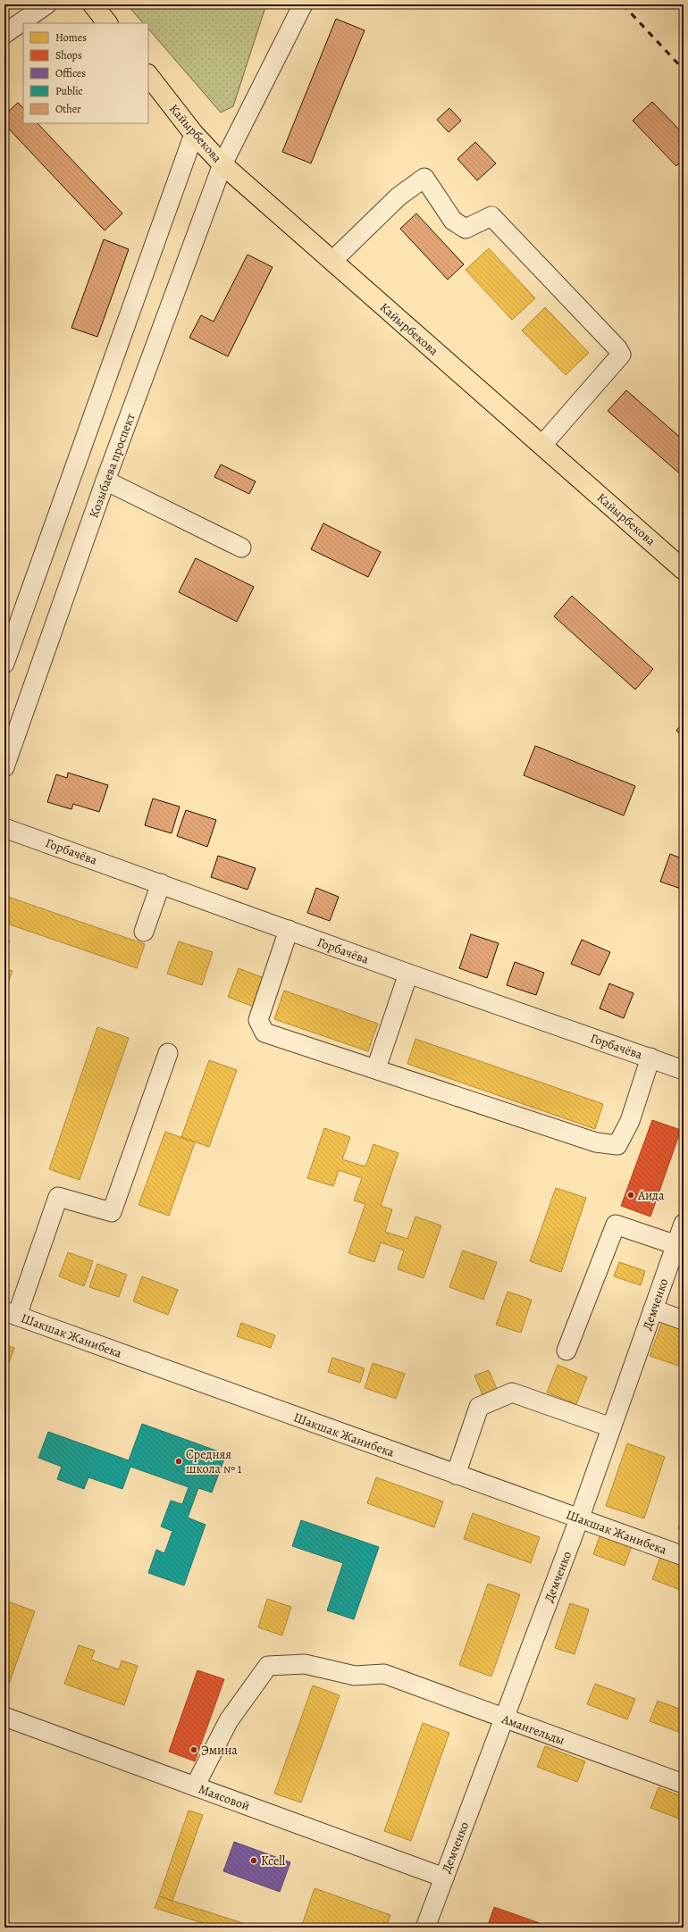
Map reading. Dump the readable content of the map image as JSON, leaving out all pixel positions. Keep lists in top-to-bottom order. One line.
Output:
{"streets":{"main road":["Кайырбекова"],"street":["Козыбаева проспект","Горбачёва","Демченко","Шакшак Жанибека","Амангельды","Маясовой"]},"crossings":[["Кайырбекова","Козыбаева проспект"],["Демченко","Шакшак Жанибека"],["Демченко","Амангельды"],["Демченко","Маясовой"],["Амангельды","Маясовой"]],"places":["Аида","Средняя школа № 1","Эмина","Kcell"],"legend":["Homes","Shops","Offices","Public","Other"]}
